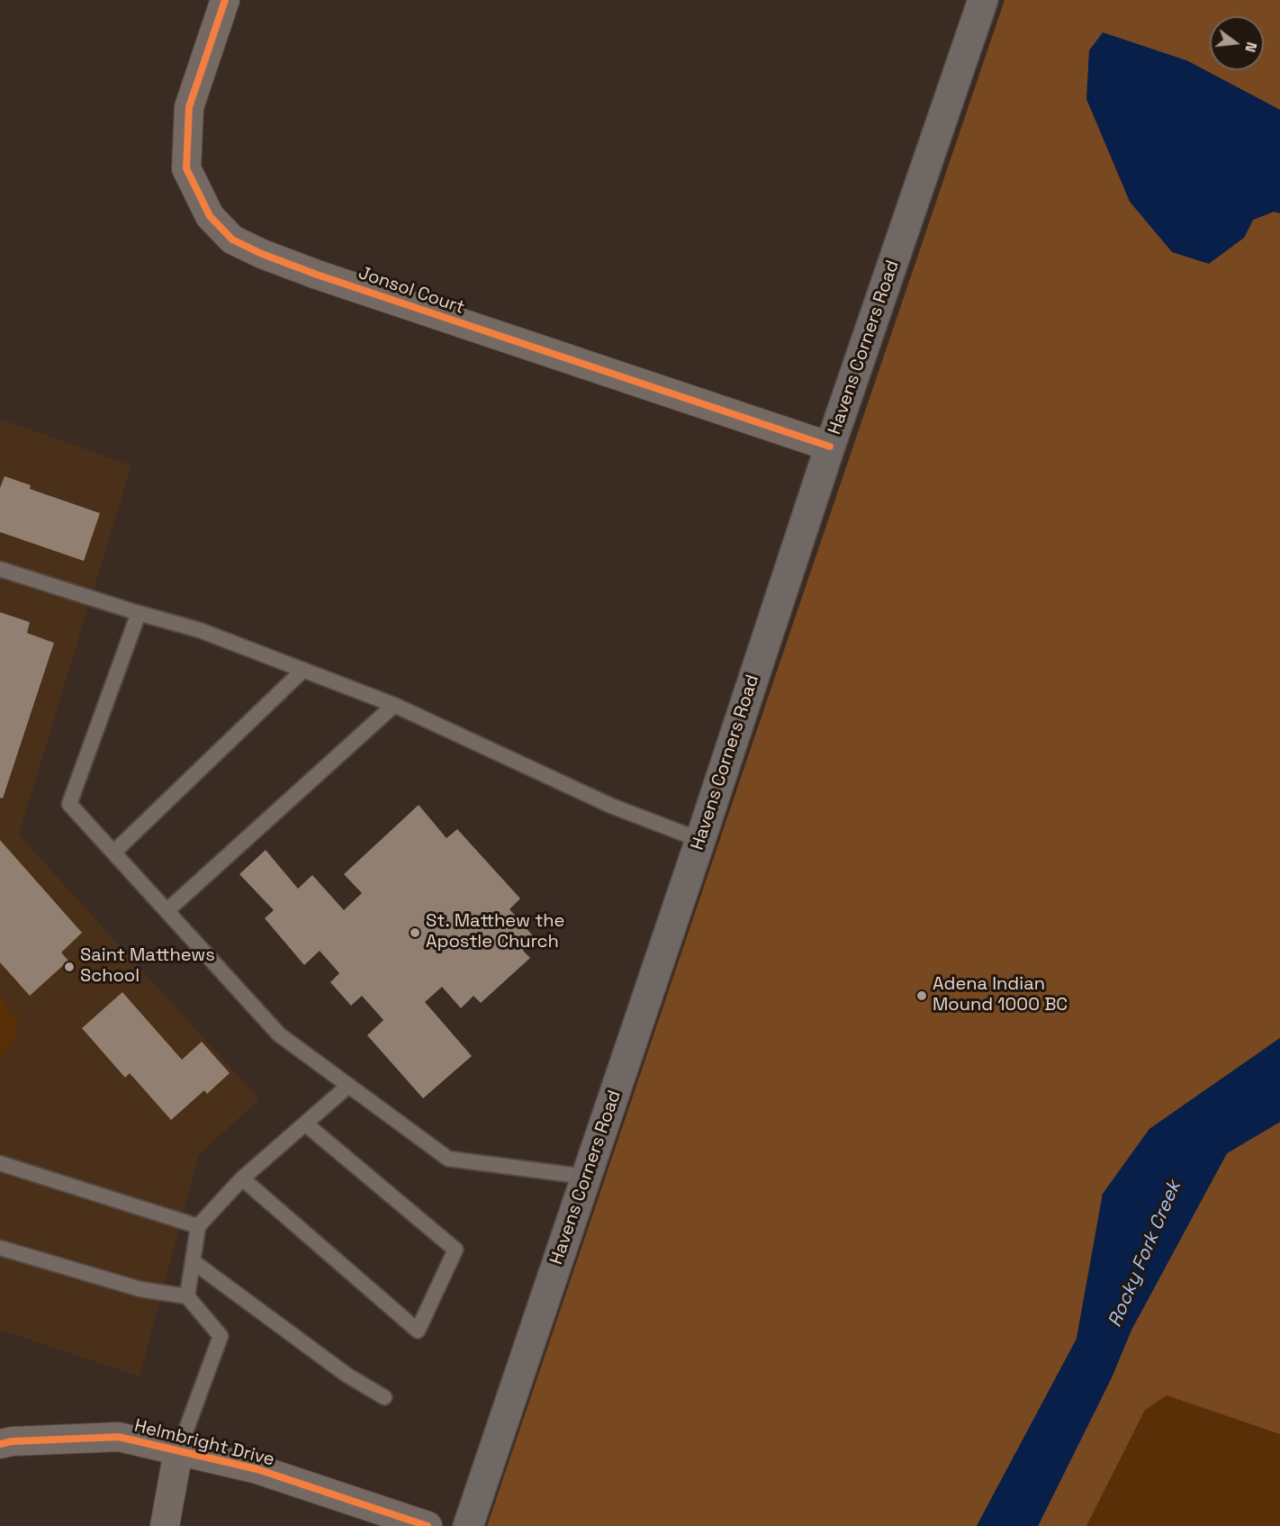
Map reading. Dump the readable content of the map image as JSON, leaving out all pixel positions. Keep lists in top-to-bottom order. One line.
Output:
{"streets":{"main road":["Havens Corners Road"],"street":["Jonsol Court","Helmbright Drive"]},"crossings":[["Jonsol Court","Havens Corners Road"]],"water":["Rocky Fork Creek"],"places":["St. Matthew the Apostle Church","Saint Matthews School","Adena Indian Mound 1000 BC"],"north":"right"}
